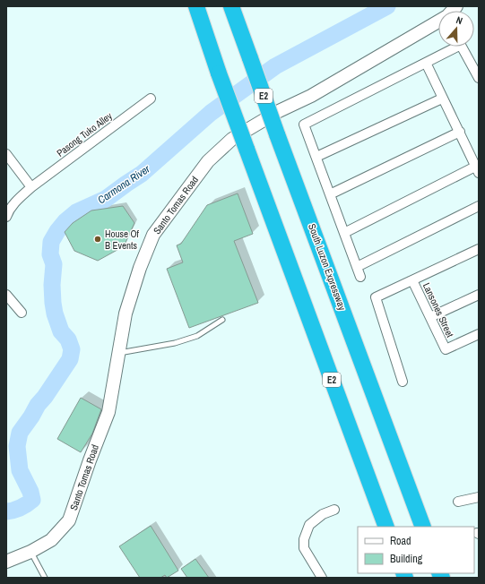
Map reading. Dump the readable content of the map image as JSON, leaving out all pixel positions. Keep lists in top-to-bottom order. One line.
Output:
{"streets":{"highway":["E2","South Luzon Expressway"],"street":["Pasong Tuko Alley","Santo Tomas Road","Lansones Street"]},"water":["Carmona River"],"places":["House Of B Events"],"legend":["Road","Building"],"north":"top"}
